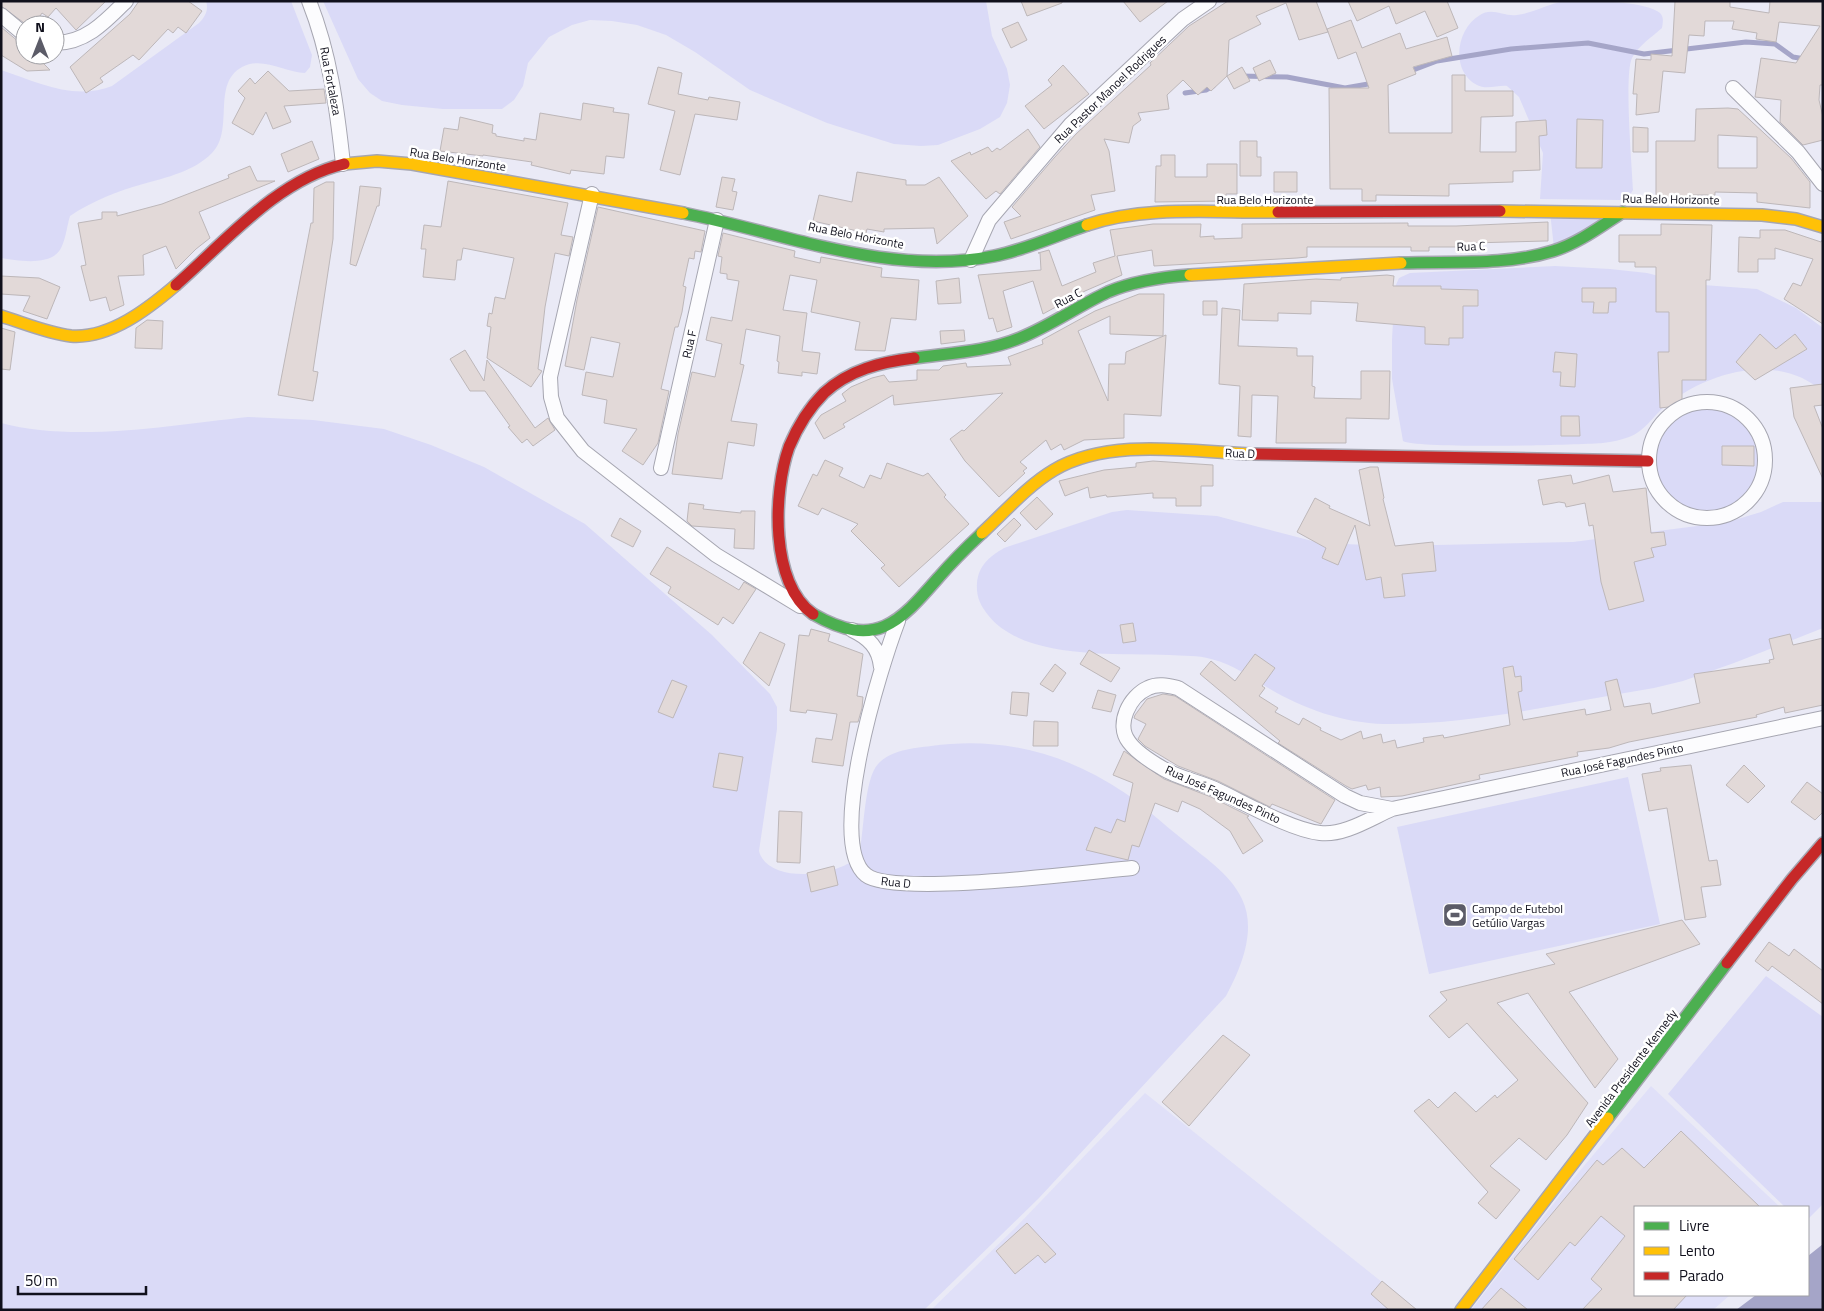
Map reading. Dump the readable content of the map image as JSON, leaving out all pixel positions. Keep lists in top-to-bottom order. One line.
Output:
{"streets":{"street":["Rua Fortaleza","Rua Pastor Manoel Rodrigues","Rua Belo Horizonte","Rua C","Rua F","Rua D","Rua José Fagundes Pinto","Avenida Presidente Kennedy"]},"crossings":[["Rua Fortaleza","Rua Belo Horizonte"],["Rua Pastor Manoel Rodrigues","Rua Belo Horizonte"],["Rua Belo Horizonte","Rua C"],["Rua Belo Horizonte","Rua F"]],"places":{"sports":["Campo de Futebol Getúlio Vargas"]},"legend":["Livre","Lento","Parado"],"scale_bar":"50 m","north":"top"}
